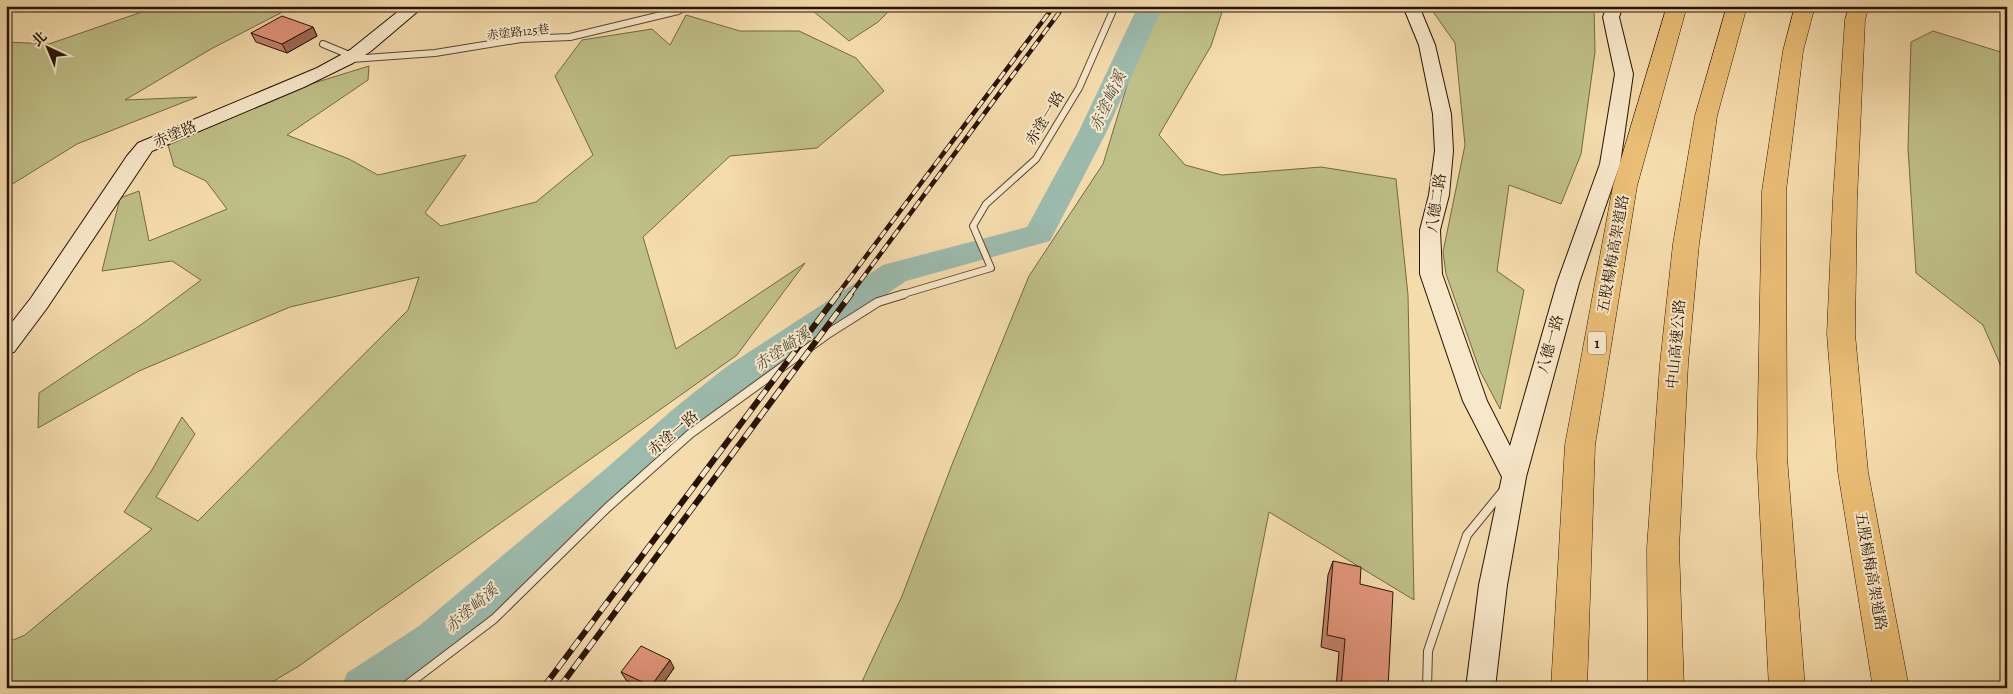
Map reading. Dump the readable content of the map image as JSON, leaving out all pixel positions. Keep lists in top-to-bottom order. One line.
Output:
{"streets":{"highway":["五股楊梅高架道路","1","中山高速公路"],"street":["赤塗路","八德二路","八德一路"],"lane":["赤塗路125巷","赤塗一路"]},"crossings":[["赤塗路125巷","赤塗路"],["八德二路","八德一路"]],"water":["赤塗崎溪"],"north":"top left"}
